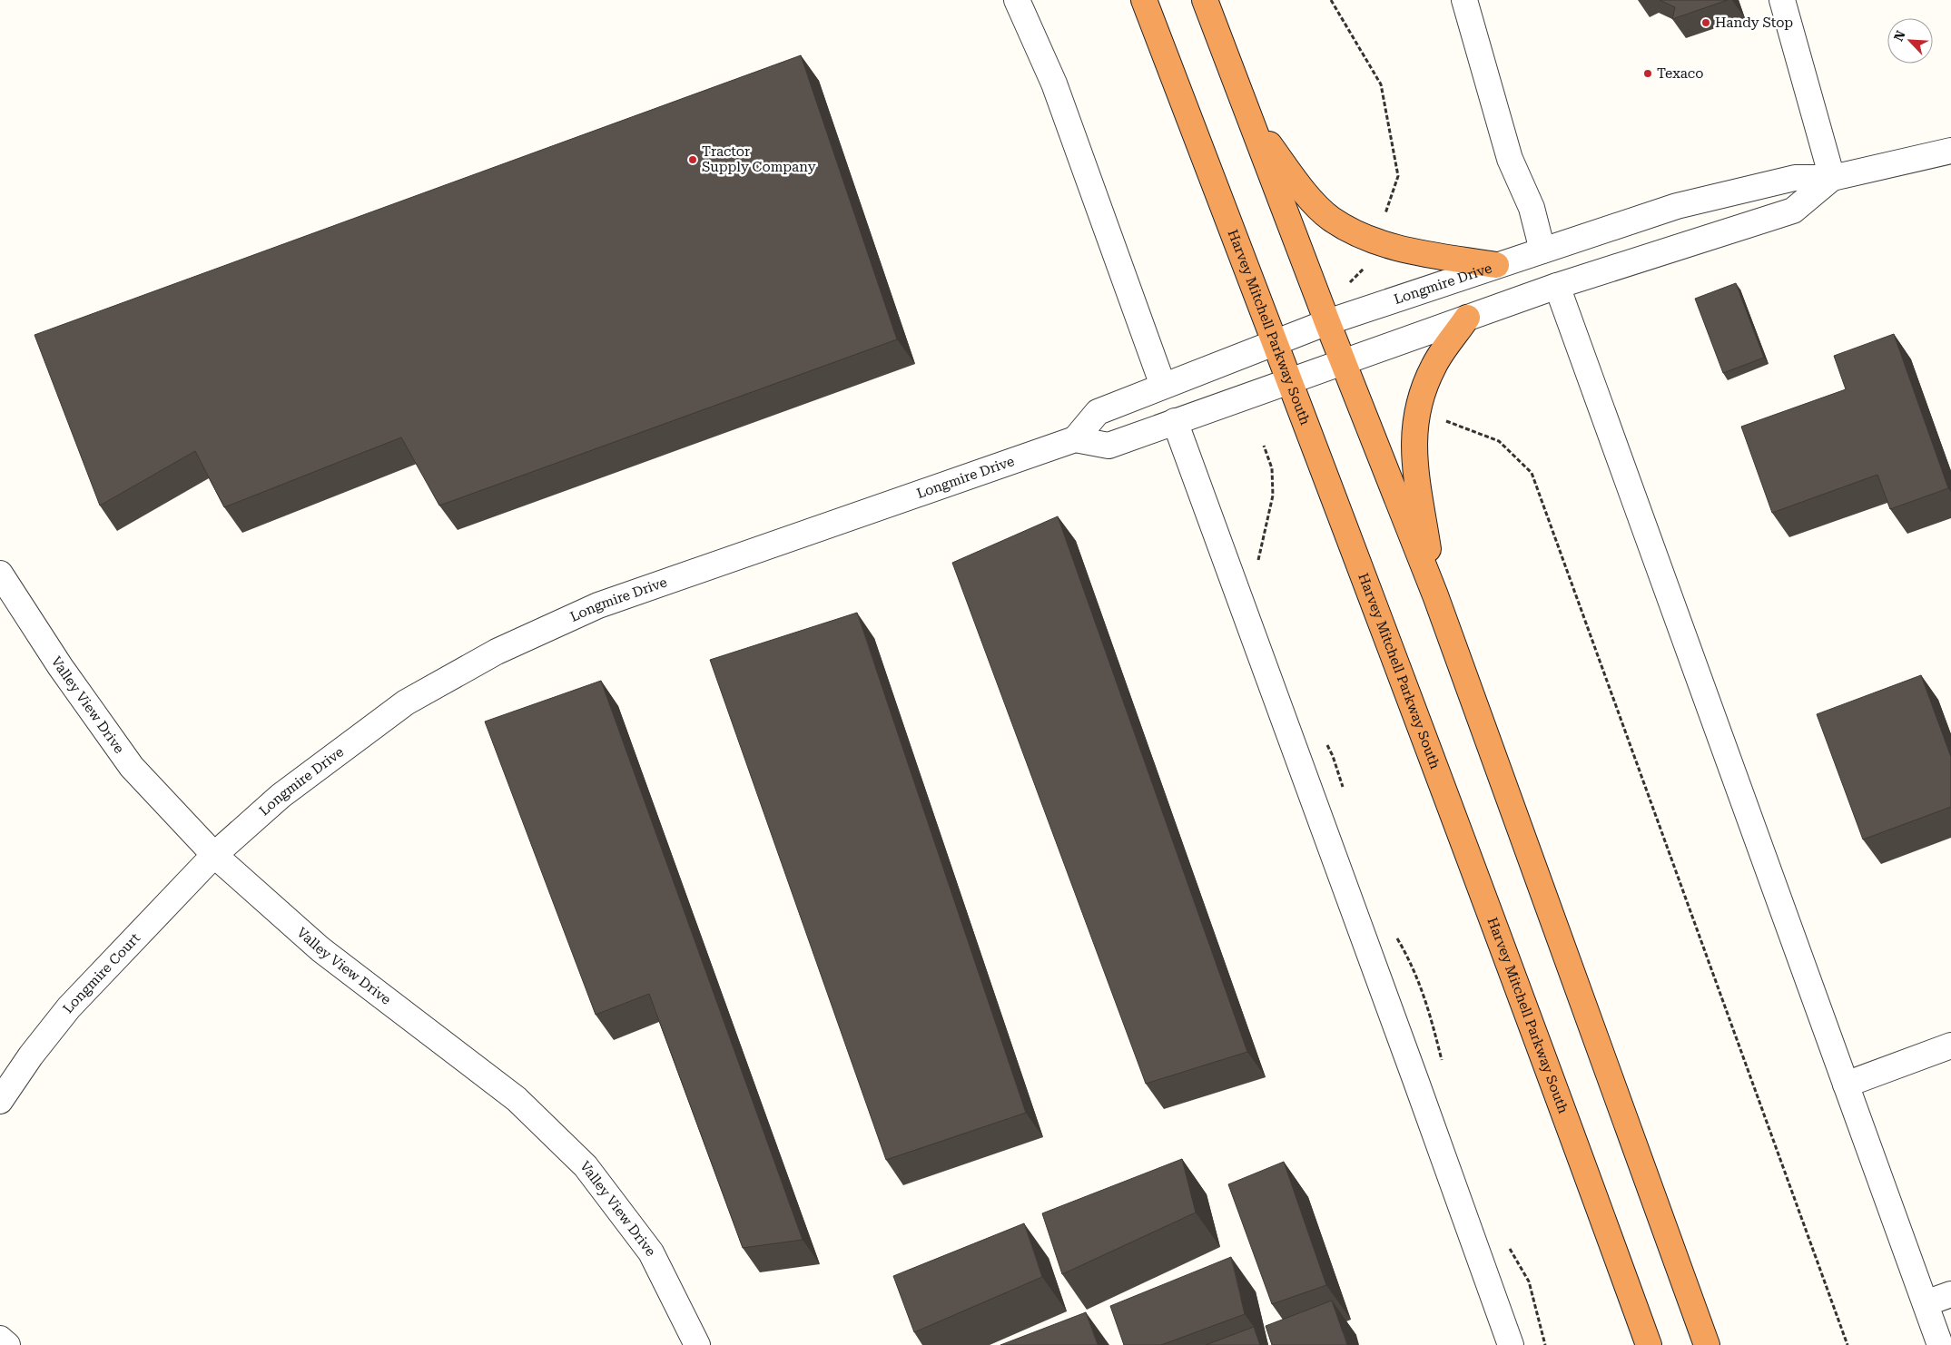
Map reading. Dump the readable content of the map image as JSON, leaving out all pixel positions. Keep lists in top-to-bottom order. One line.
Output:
{"streets":{"highway":["Harvey Mitchell Parkway South"],"street":["Longmire Drive","Valley View Drive","Longmire Court"]},"crossings":[["Longmire Drive","Harvey Mitchell Parkway South"],["Longmire Drive","Valley View Drive"],["Longmire Drive","Longmire Court"],["Valley View Drive","Longmire Court"]],"places":["Handy Stop","Texaco","Tractor Supply Company"],"north":"top left"}
